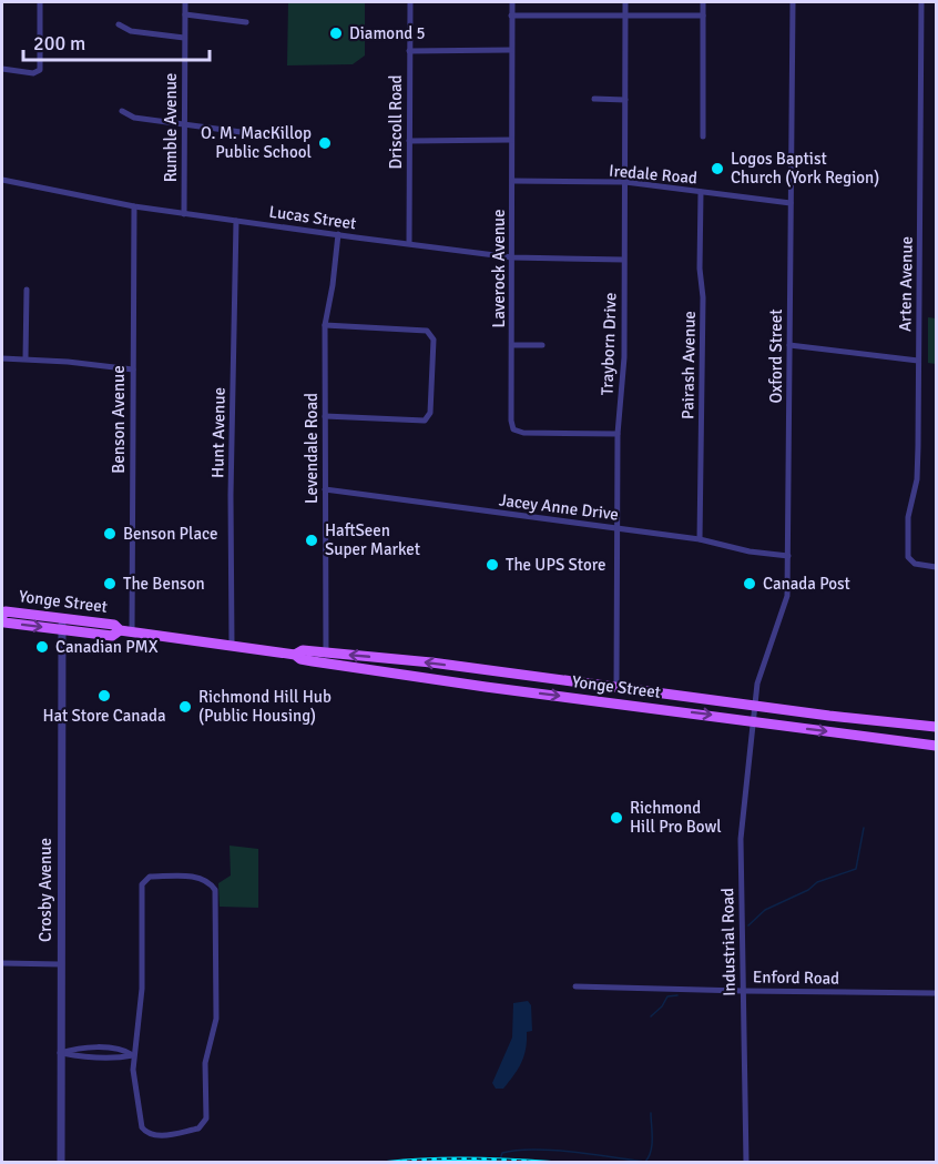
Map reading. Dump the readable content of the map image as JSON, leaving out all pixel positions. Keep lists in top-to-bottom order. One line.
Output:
{"streets":{"main road":["Yonge Street"],"street":["Driscoll Road","Rumble Avenue","Iredale Road","Lucas Street","Laverock Avenue","Arten Avenue","Trayborn Drive","Oxford Street","Pairash Avenue","Benson Avenue","Hunt Avenue","Levendale Road","Jacey Anne Drive","Crosby Avenue","Industrial Road","Enford Road"]},"crossings":[["Driscoll Road","Lucas Street"],["Rumble Avenue","Lucas Street"],["Iredale Road","Laverock Avenue"],["Iredale Road","Trayborn Drive"],["Iredale Road","Oxford Street"],["Iredale Road","Pairash Avenue"],["Lucas Street","Laverock Avenue"],["Lucas Street","Trayborn Drive"],["Lucas Street","Benson Avenue"],["Lucas Street","Hunt Avenue"],["Lucas Street","Levendale Road"],["Laverock Avenue","Trayborn Drive"],["Trayborn Drive","Jacey Anne Drive"],["Trayborn Drive","Yonge Street"],["Oxford Street","Jacey Anne Drive"],["Oxford Street","Yonge Street"],["Oxford Street","Industrial Road"],["Pairash Avenue","Jacey Anne Drive"],["Benson Avenue","Yonge Street"],["Hunt Avenue","Yonge Street"],["Levendale Road","Jacey Anne Drive"],["Levendale Road","Yonge Street"],["Yonge Street","Crosby Avenue"],["Yonge Street","Industrial Road"],["Industrial Road","Enford Road"]],"places":["Diamond 5","O. M. MacKillop Public School","Logos Baptist Church (York Region)","Benson Place","HaftSeen Super Market","The UPS Store","The Benson","Canada Post","Canadian PMX","Hat Store Canada","Richmond Hill Hub (Public Housing)","Richmond Hill Pro Bowl"],"scale_bar":"200 m"}
